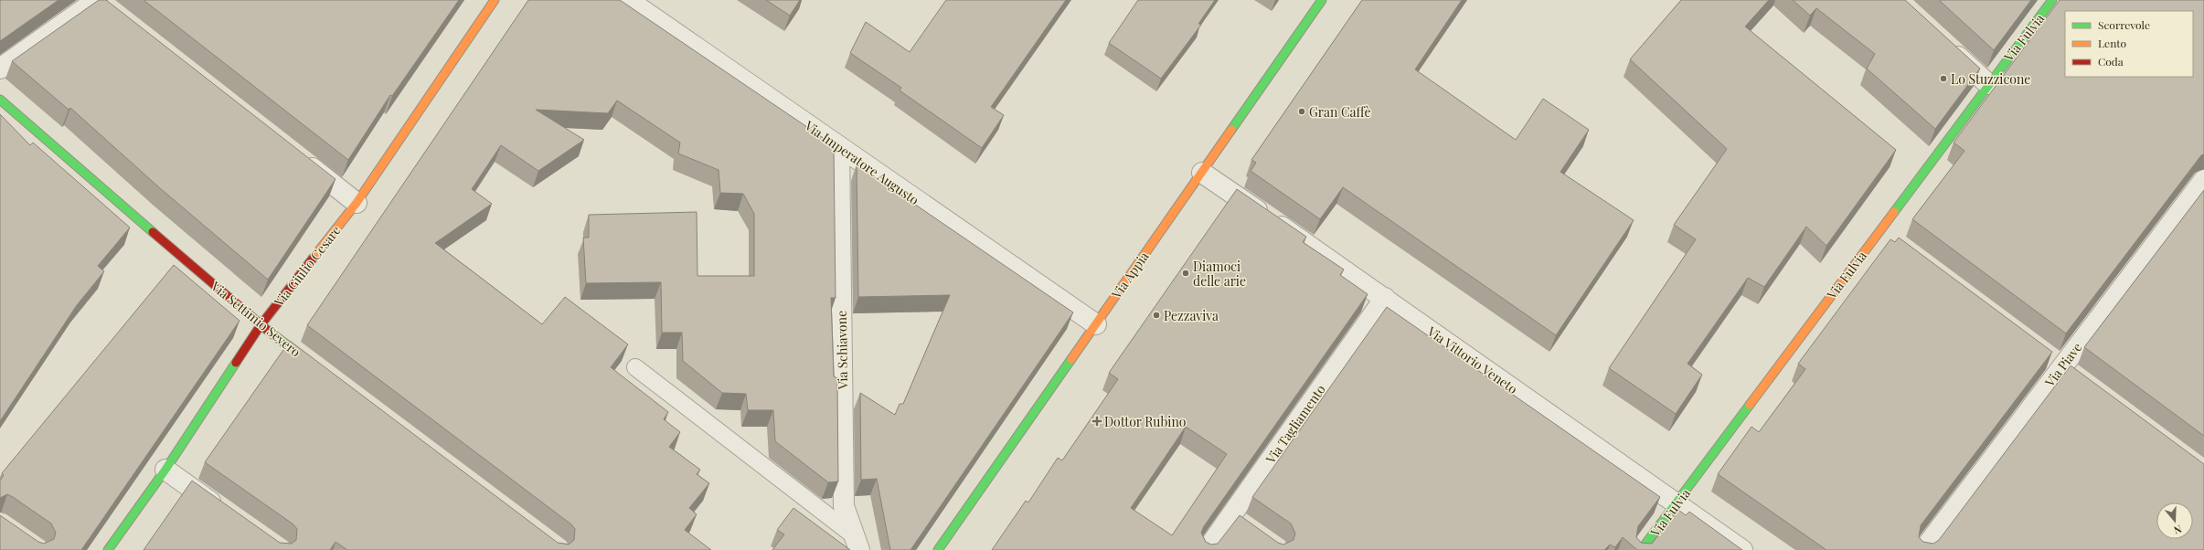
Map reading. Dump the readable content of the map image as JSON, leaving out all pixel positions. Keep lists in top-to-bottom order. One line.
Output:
{"streets":{"street":["Via Fulvia","Via Imperatore Augusto","Via Giulio Cesare","Via Appia","Via Settimio Severo","Via Schiavone","Via Vittorio Veneto","Via Piave","Via Tagliamento"]},"crossings":[["Via Fulvia","Via Vittorio Veneto"],["Via Imperatore Augusto","Via Appia"],["Via Imperatore Augusto","Via Schiavone"],["Via Giulio Cesare","Via Settimio Severo"],["Via Appia","Via Vittorio Veneto"],["Via Vittorio Veneto","Via Tagliamento"]],"places":{"other":["Lo Stuzzicone","Gran Caffè","Diamoci delle arie","Pezzaviva"],"health":["Dottor Rubino"]},"legend":["Scorrevole","Lento","Coda"],"north":"bottom"}
